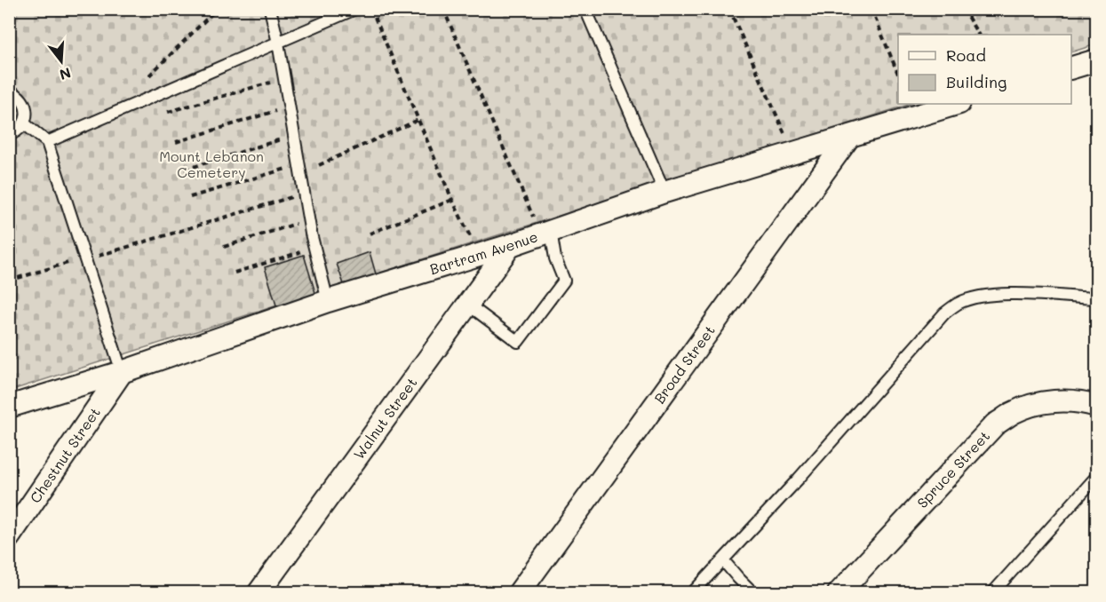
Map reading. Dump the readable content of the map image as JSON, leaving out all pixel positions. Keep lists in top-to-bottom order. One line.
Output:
{"streets":{"street":["Bartram Avenue","Broad Street","Walnut Street","Chestnut Street","Spruce Street"]},"crossings":[["Bartram Avenue","Broad Street"],["Bartram Avenue","Walnut Street"],["Bartram Avenue","Chestnut Street"]],"parks":["Mount Lebanon Cemetery"],"legend":["Road","Building"],"north":"bottom"}
